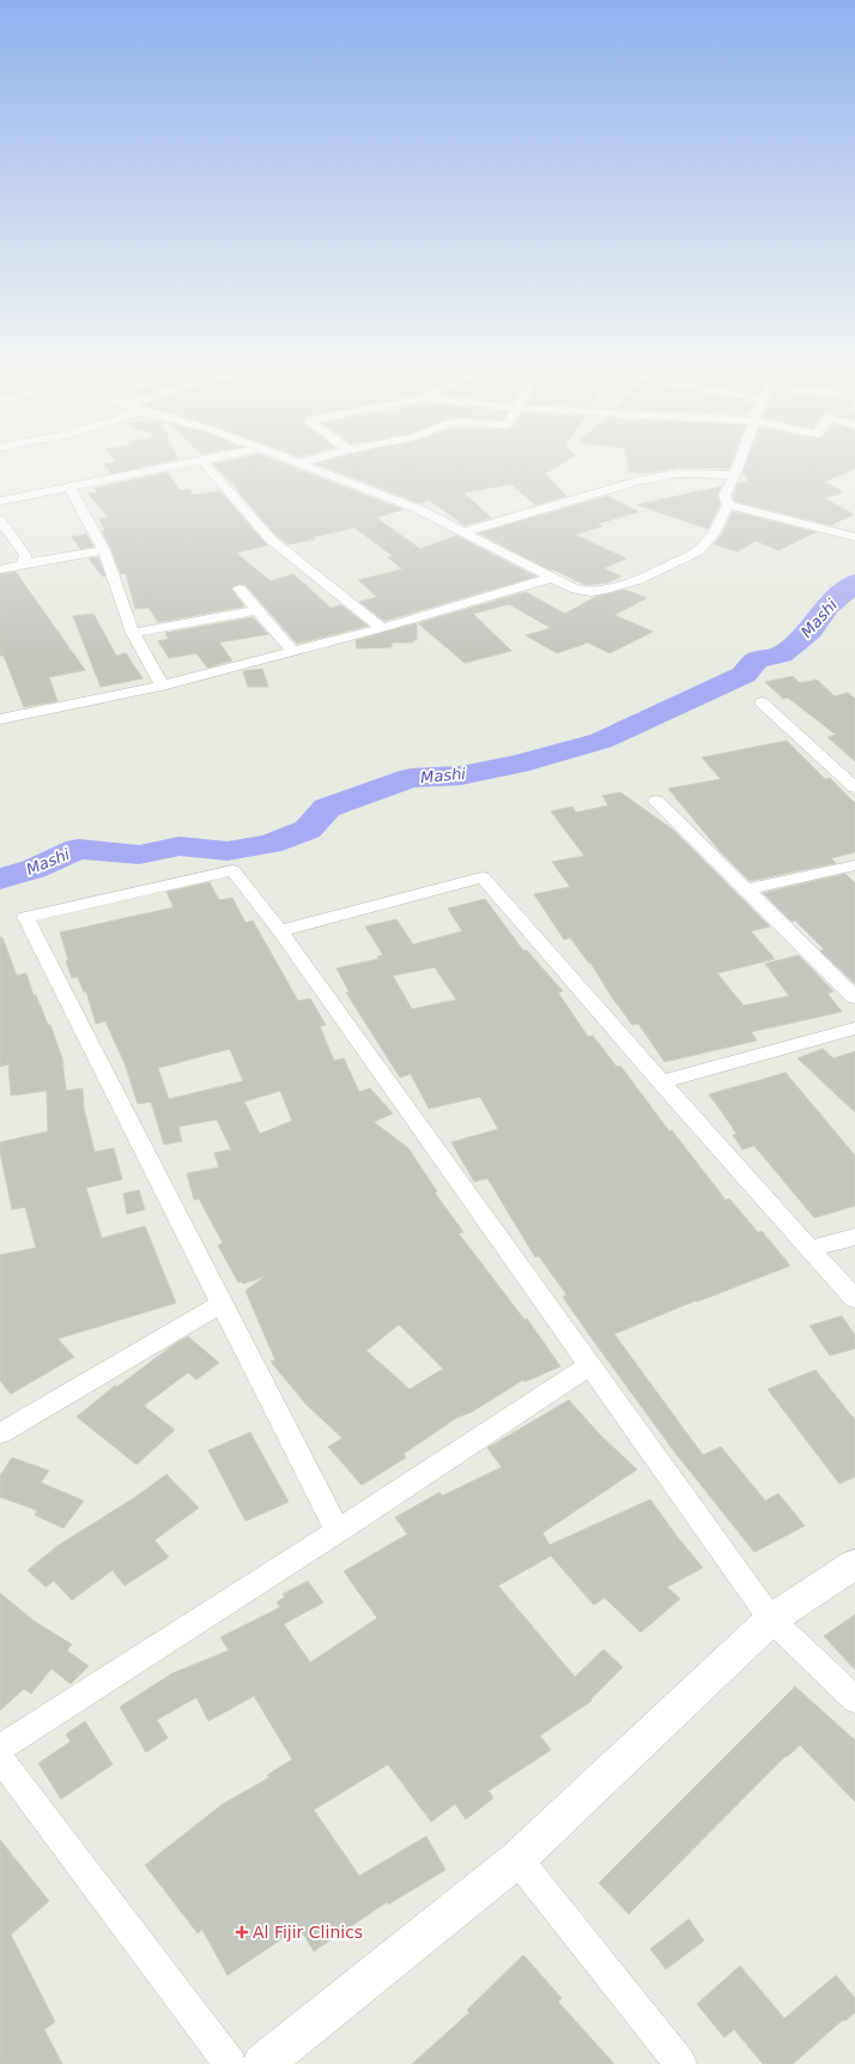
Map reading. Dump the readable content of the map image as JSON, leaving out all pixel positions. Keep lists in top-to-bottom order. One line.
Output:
{"water":["Mashi"],"places":{"health":["Al Fijir Clinics"]}}
